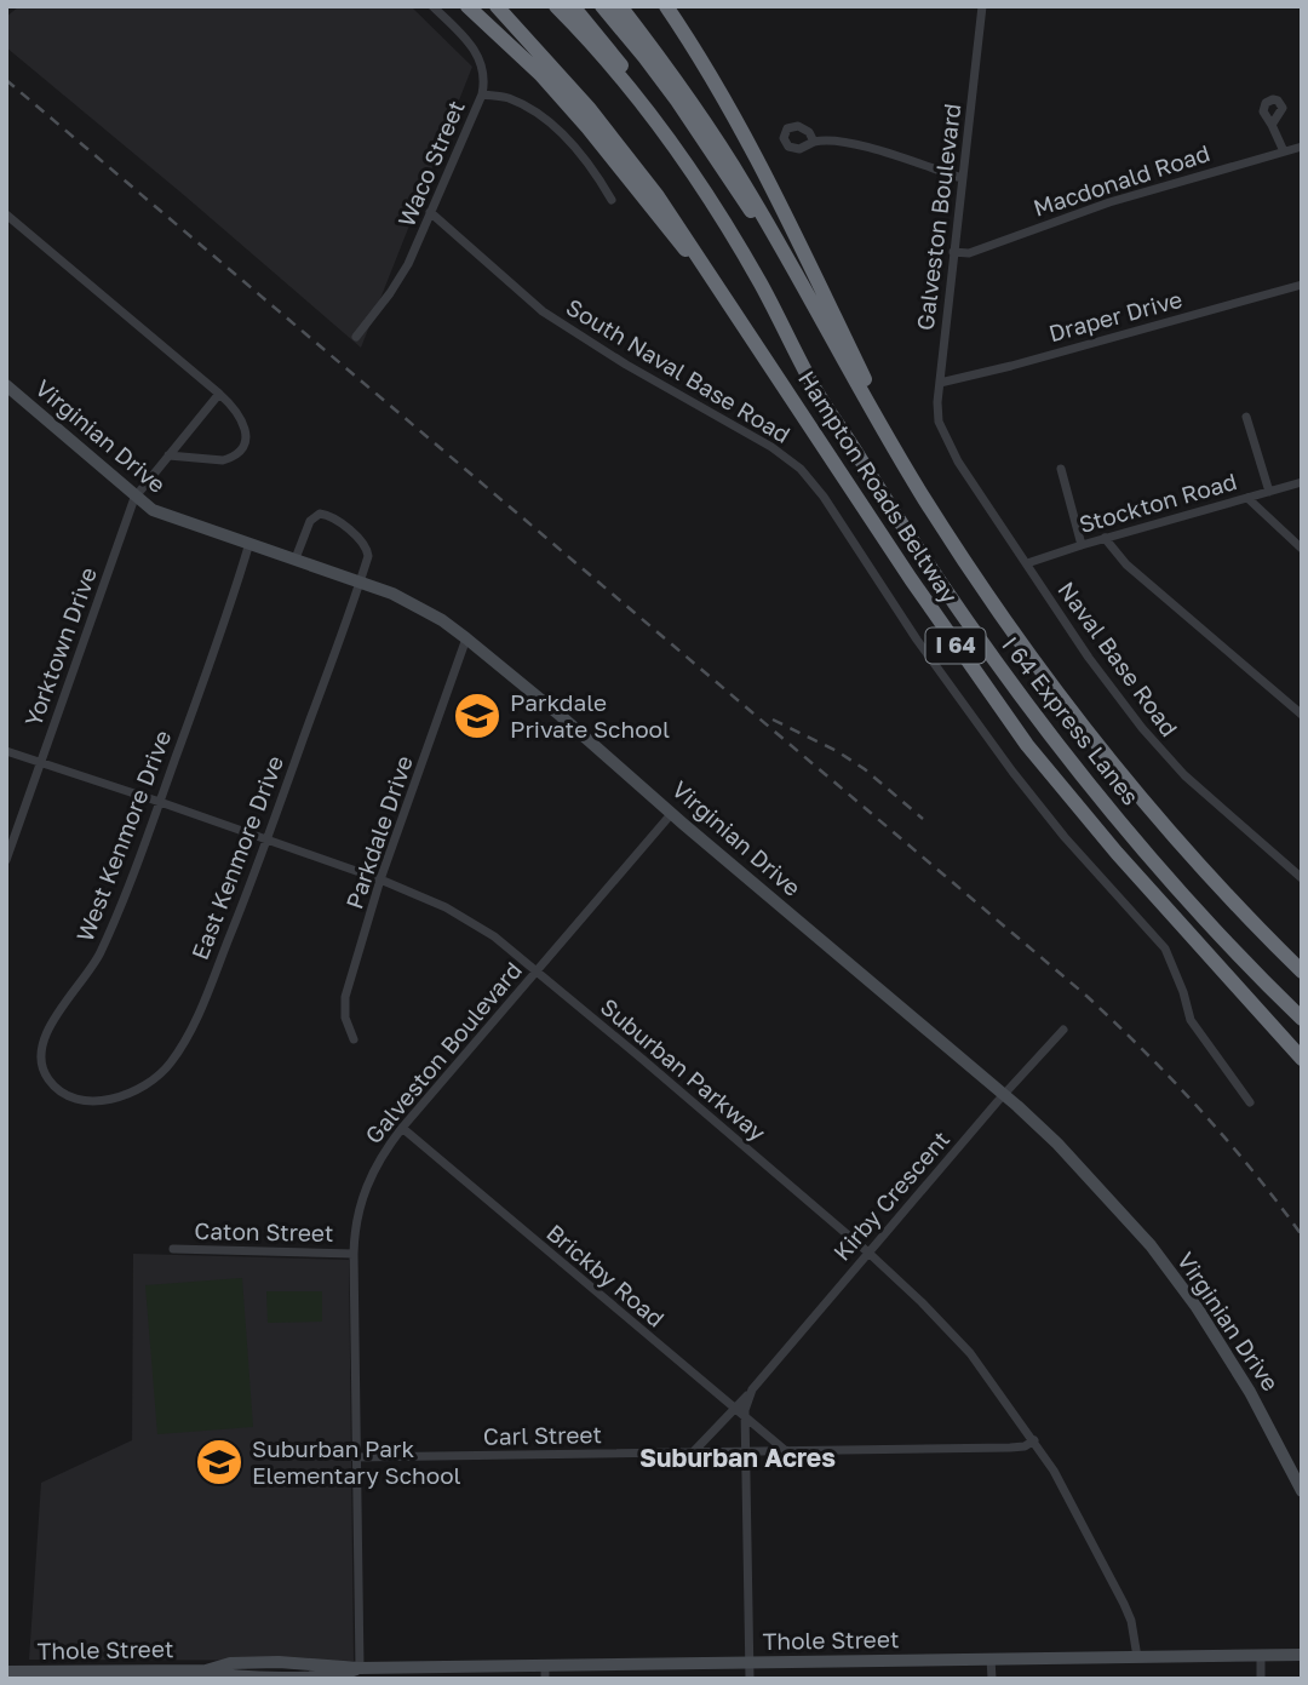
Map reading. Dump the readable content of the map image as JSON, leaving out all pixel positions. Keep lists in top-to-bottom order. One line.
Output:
{"streets":{"highway":["Hampton Roads Beltway","I 64","I 64 Express Lanes"],"street":["Waco Street","Macdonald Road","Galveston Boulevard","Draper Drive","South Naval Base Road","Virginian Drive","Stockton Road","Yorktown Drive","Naval Base Road","Parkdale Drive","West Kenmore Drive","East Kenmore Drive","Suburban Parkway","Kirby Crescent","Caton Street","Brickby Road","Carl Street","Thole Street"]},"crossings":[["Waco Street","South Naval Base Road"],["Macdonald Road","Galveston Boulevard"],["Galveston Boulevard","Draper Drive"],["Galveston Boulevard","Virginian Drive"],["Galveston Boulevard","Naval Base Road"],["Galveston Boulevard","Suburban Parkway"],["Galveston Boulevard","Caton Street"],["Galveston Boulevard","Brickby Road"],["Galveston Boulevard","Carl Street"],["Galveston Boulevard","Thole Street"],["Virginian Drive","Yorktown Drive"],["Virginian Drive","Parkdale Drive"],["Virginian Drive","West Kenmore Drive"],["Virginian Drive","East Kenmore Drive"],["Virginian Drive","Kirby Crescent"],["Stockton Road","Naval Base Road"],["Yorktown Drive","Suburban Parkway"],["Parkdale Drive","Suburban Parkway"],["West Kenmore Drive","East Kenmore Drive"],["West Kenmore Drive","Suburban Parkway"],["East Kenmore Drive","Suburban Parkway"],["Suburban Parkway","Kirby Crescent"],["Suburban Parkway","Carl Street"],["Suburban Parkway","Thole Street"],["Kirby Crescent","Brickby Road"],["Kirby Crescent","Carl Street"],["Kirby Crescent","Thole Street"],["Brickby Road","Carl Street"]],"districts":["Suburban Acres"],"places":{"school or university":["Parkdale Private School","Suburban Park Elementary School"]}}
